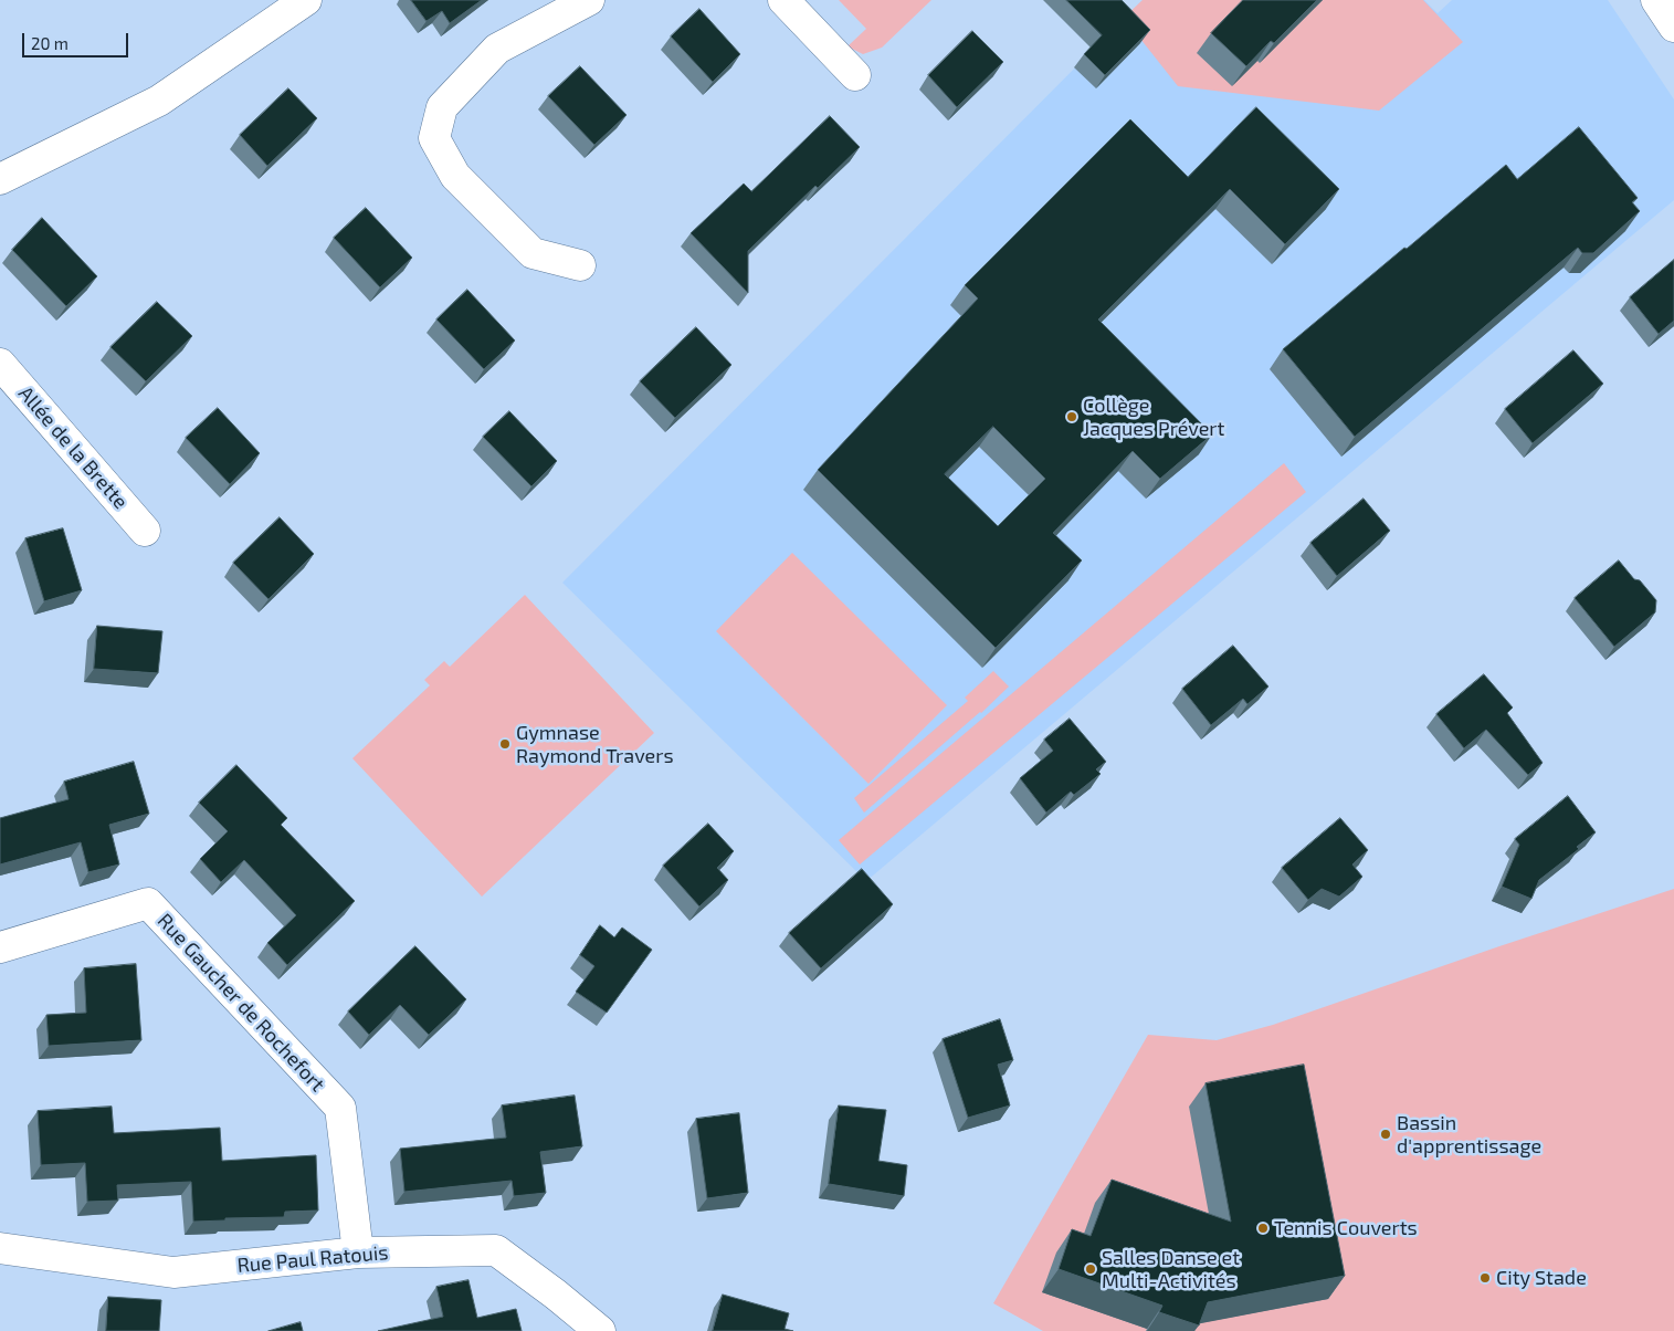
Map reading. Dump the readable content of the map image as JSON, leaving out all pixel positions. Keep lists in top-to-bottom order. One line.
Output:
{"streets":{"street":["Allée de la Brette","Rue Gaucher de Rochefort","Rue Paul Ratouis"]},"crossings":[["Rue Gaucher de Rochefort","Rue Paul Ratouis"]],"places":["Collège Jacques Prévert","Gymnase Raymond Travers","Bassin d'apprentissage","Tennis Couverts","Salles Danse et Multi-Activités","City Stade"],"scale_bar":"20 m"}
